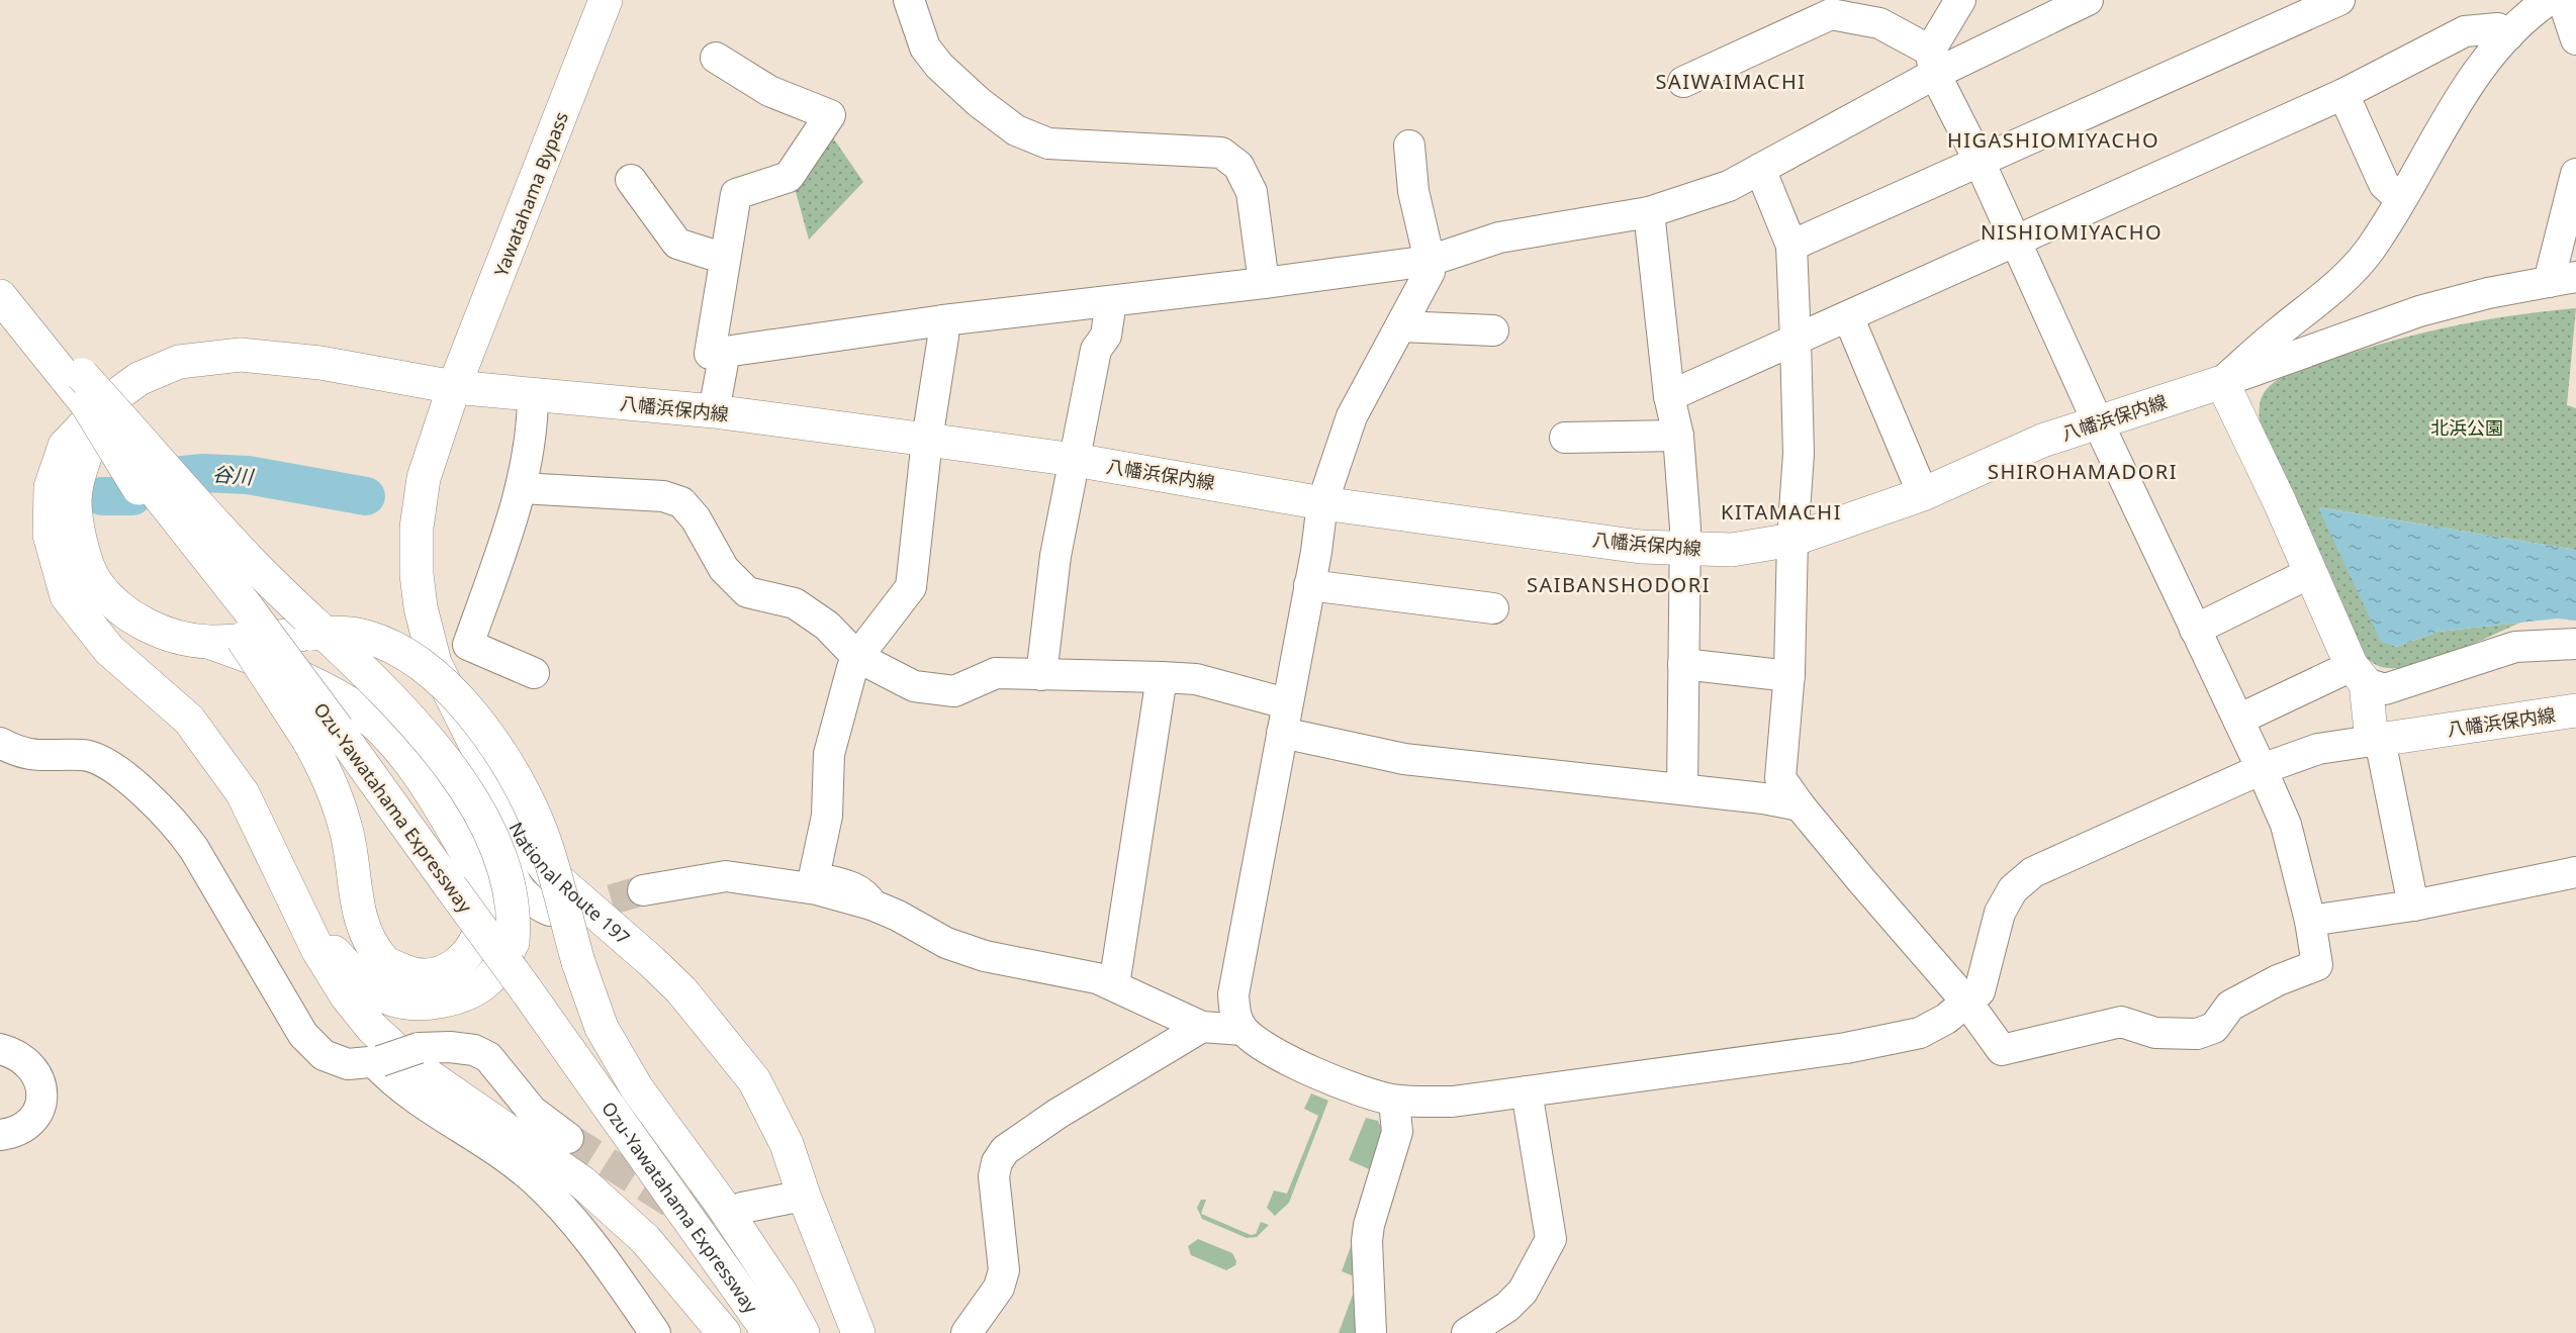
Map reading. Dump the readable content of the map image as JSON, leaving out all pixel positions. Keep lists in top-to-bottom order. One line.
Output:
{"streets":{"main road":["Yawatahama Bypass","八幡浜保内線","Ozu-Yawatahama Expressway","National Route 197"]},"crossings":[["Yawatahama Bypass","八幡浜保内線"],["Yawatahama Bypass","National Route 197"],["八幡浜保内線","Ozu-Yawatahama Expressway"],["八幡浜保内線","National Route 197"]],"districts":["SAIWAIMACHI","HIGASHIOMIYACHO","NISHIOMIYACHO","SHIROHAMADORI","KITAMACHI","SAIBANSHODORI"],"water":["谷川"],"parks":["北浜公園"]}
